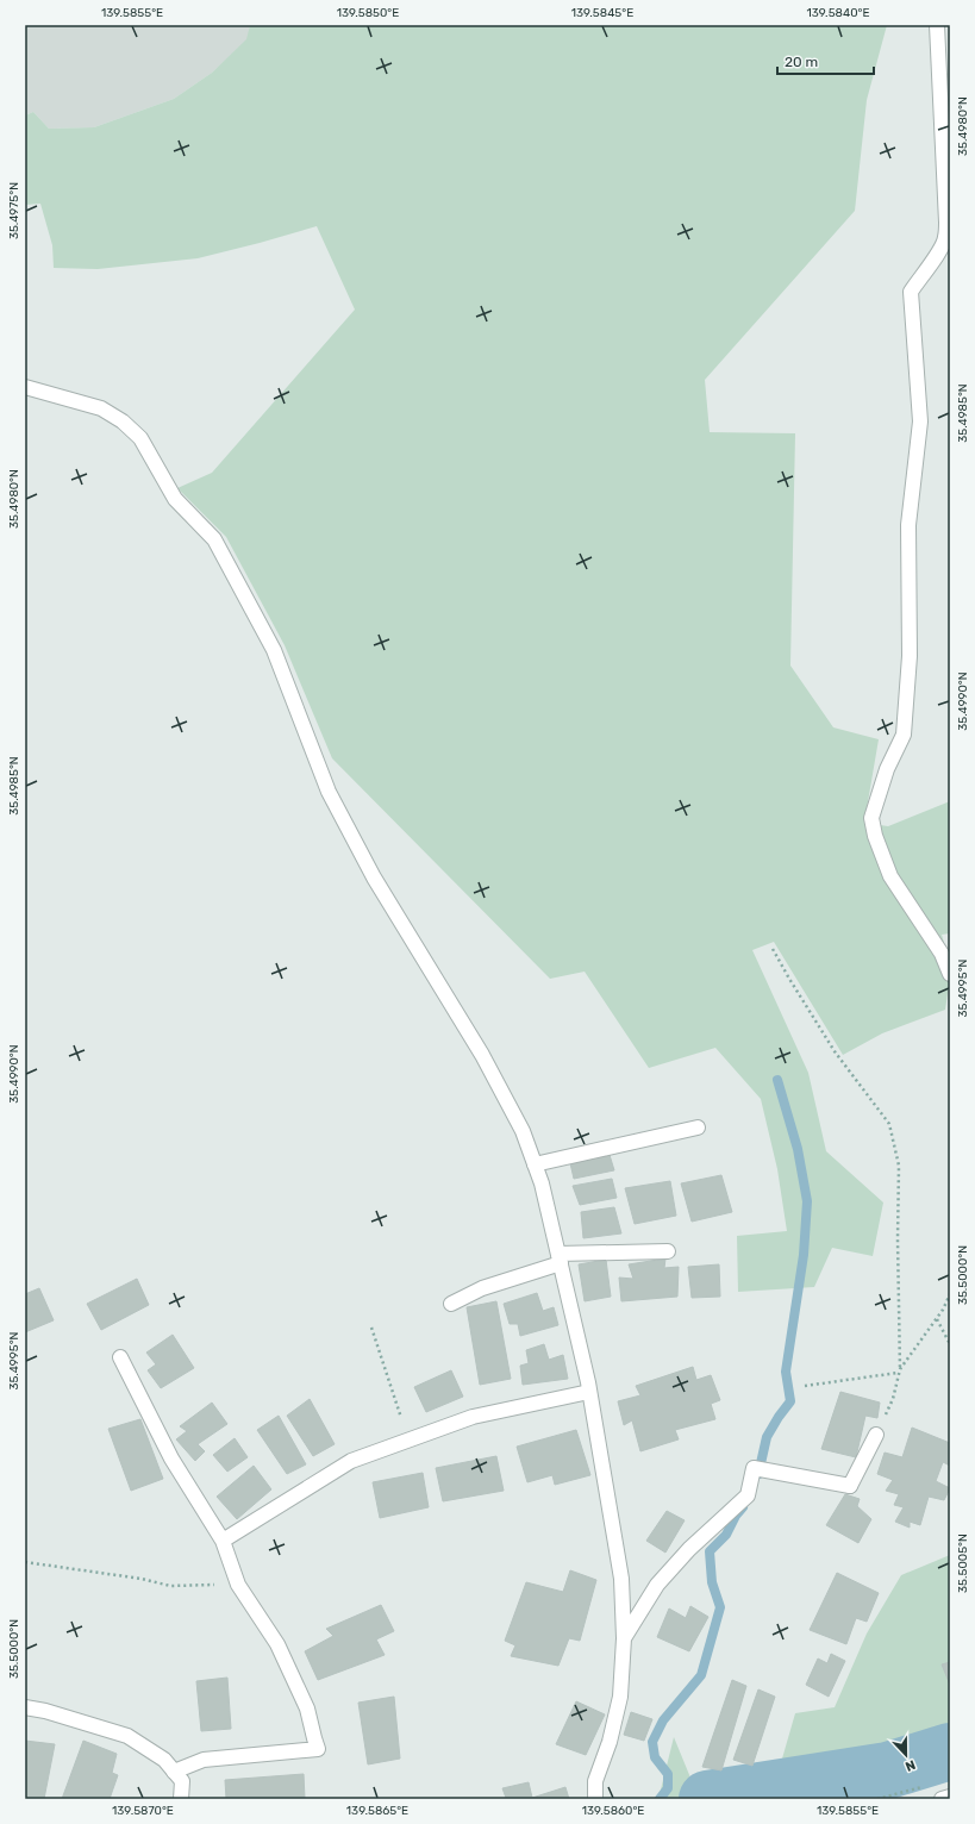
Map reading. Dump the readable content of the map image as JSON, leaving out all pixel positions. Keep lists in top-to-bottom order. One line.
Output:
{"scale_bar":"20 m","north":"bottom","coordinates":["139.5855°E","139.5850°E","139.5845°E","139.5840°E","35.4980°N","35.4975°N","35.4985°N","35.4990°N","35.4995°N","35.5000°N","35.5005°N","139.5870°E","139.5865°E","139.5860°E"]}
